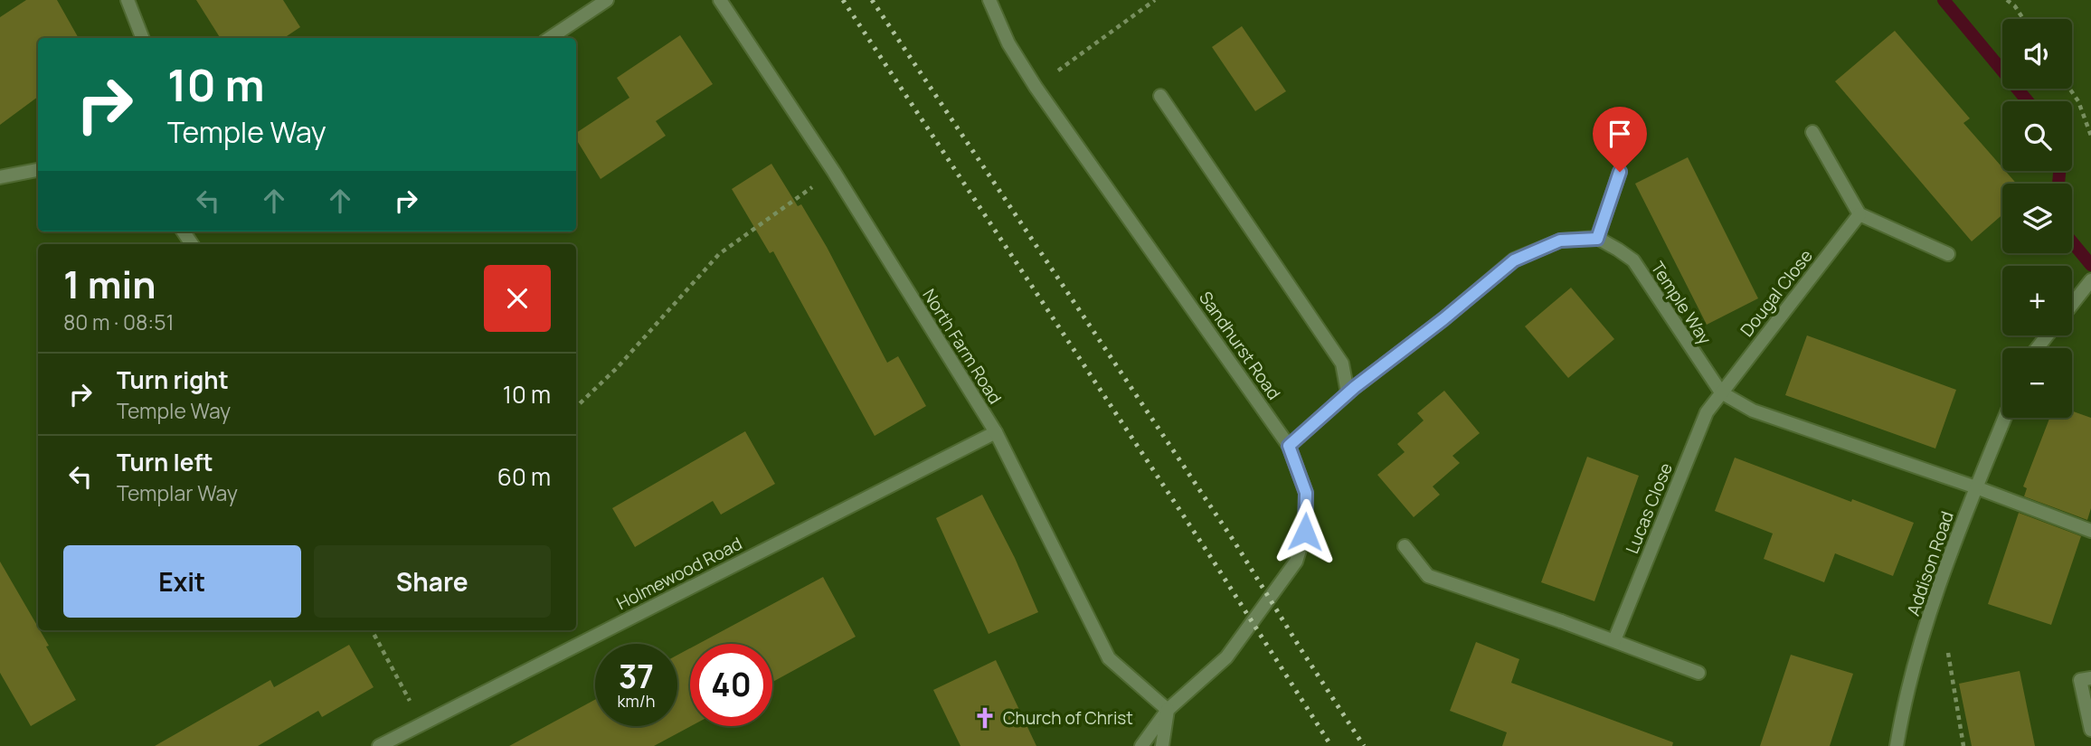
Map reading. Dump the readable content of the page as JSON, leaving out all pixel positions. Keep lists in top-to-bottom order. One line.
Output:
{"streets":{"street":["Dougal Close","Temple Way","Sandhurst Road","North Farm Road","Lucas Close","Addison Road","Holmewood Road"]},"crossings":[["Dougal Close","Temple Way"],["Dougal Close","Lucas Close"],["Temple Way","Lucas Close"],["Temple Way","Addison Road"],["Sandhurst Road","North Farm Road"],["North Farm Road","Holmewood Road"]],"places":{"church":["Church of Christ"]},"page":{"map_buttons":["+","−"],"turn":["10 m","Temple Way"],"heading":["1 min","80 m · 08:51"],"list":[{"name":"Turn right","note":"Temple Way","value":"10 m"},{"name":"Turn left","note":"Templar Way","value":"60 m"}],"buttons":["Exit","Share"],"speed":"37 km/h","limit":"40"}}
